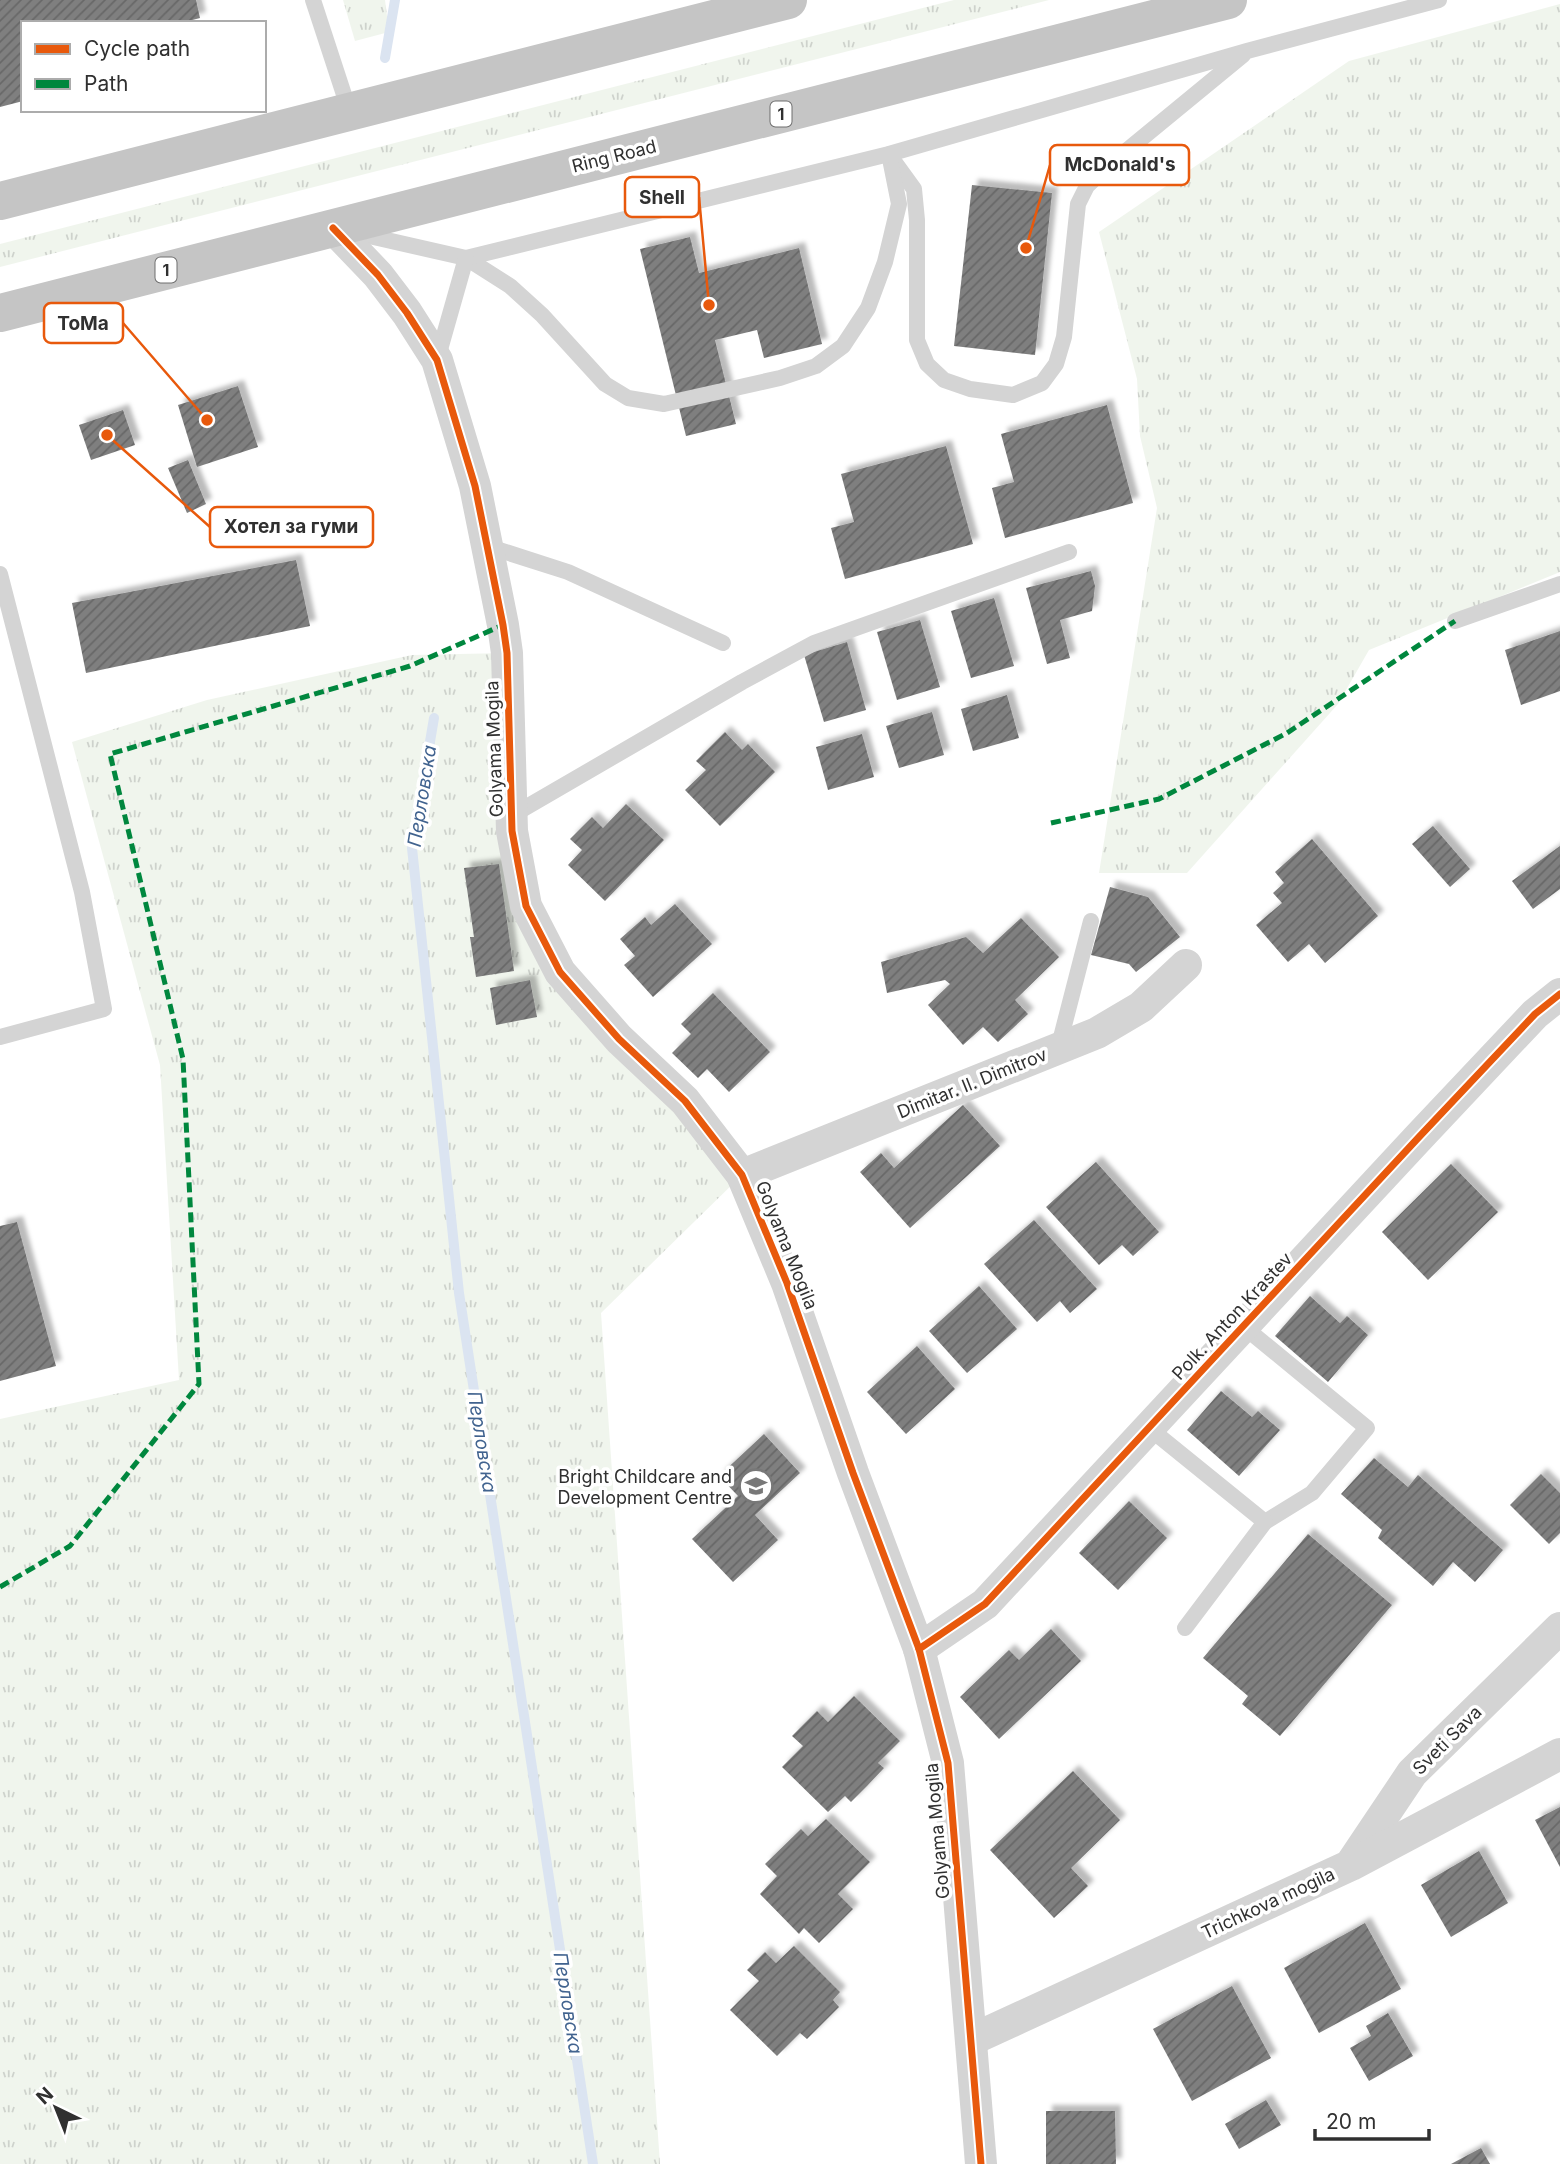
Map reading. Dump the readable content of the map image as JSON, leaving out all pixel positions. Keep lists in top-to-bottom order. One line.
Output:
{"streets":{"highway":["1","Ring Road"],"street":["Golyama Mogila","Dimitar. Il. Dimitrov","Polk. Anton Krastev","Sveti Sava","Trichkova mogila"]},"crossings":[["Ring Road","Golyama Mogila"],["Golyama Mogila","Dimitar. Il. Dimitrov"],["Golyama Mogila","Polk. Anton Krastev"],["Golyama Mogila","Trichkova mogila"],["Sveti Sava","Trichkova mogila"]],"water":["Перловска"],"places":{"other":["McDonald's","Shell","ToMa","Хотел за гуми"],"school or university":["Bright Childcare and Development Centre"]},"legend":["Cycle path","Path"],"scale_bar":"20 m","north":"top left"}
